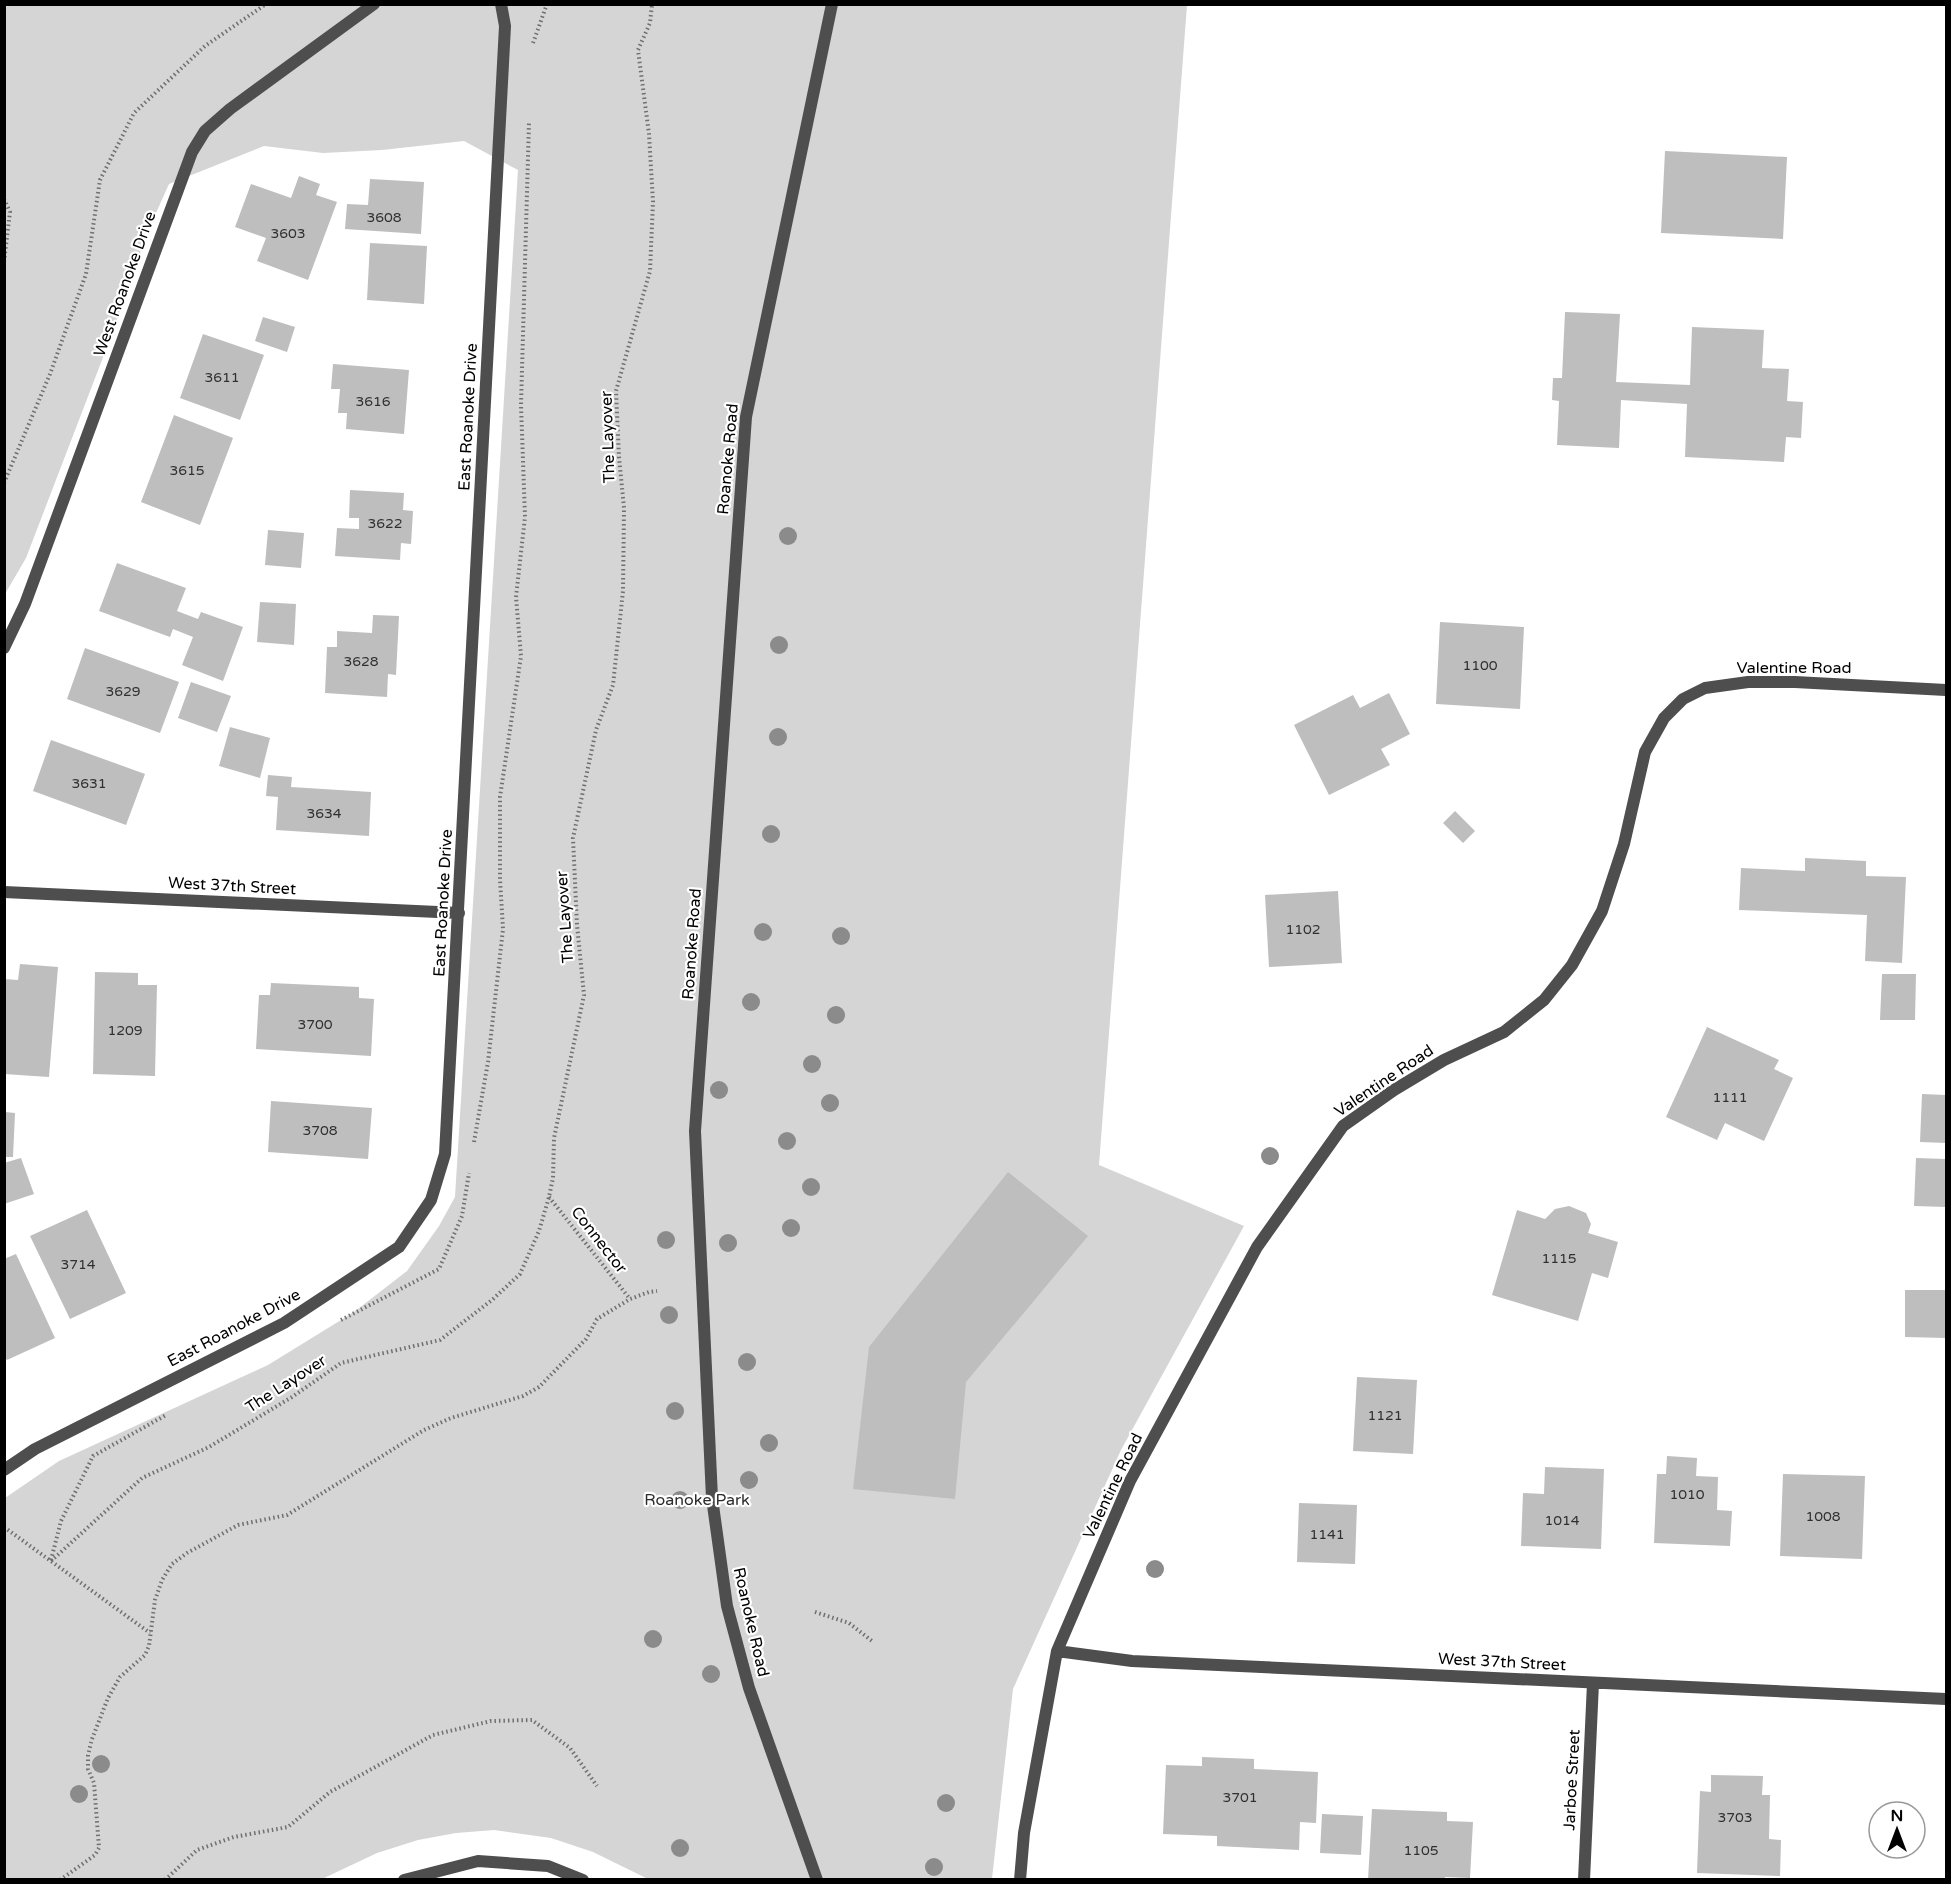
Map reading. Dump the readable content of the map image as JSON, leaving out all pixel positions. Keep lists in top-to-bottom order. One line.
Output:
{"streets":{"street":["West Roanoke Drive","East Roanoke Drive","Roanoke Road","Valentine Road","West 37th Street","Jarboe Street"],"path":["The Layover","Connector"]},"crossings":[["East Roanoke Drive","West 37th Street"],["The Layover","Connector"],["Valentine Road","West 37th Street"],["West 37th Street","Jarboe Street"]],"parks":["Roanoke Park"],"house_numbers":["3608","3603","3611","3616","3615","3622","3628","1100","3629","3631","3634","1102","3700","1209","1111","3708","1115","3714","1121","1010","1008","1014","1141","3701","3703","1105"],"north":"top"}
